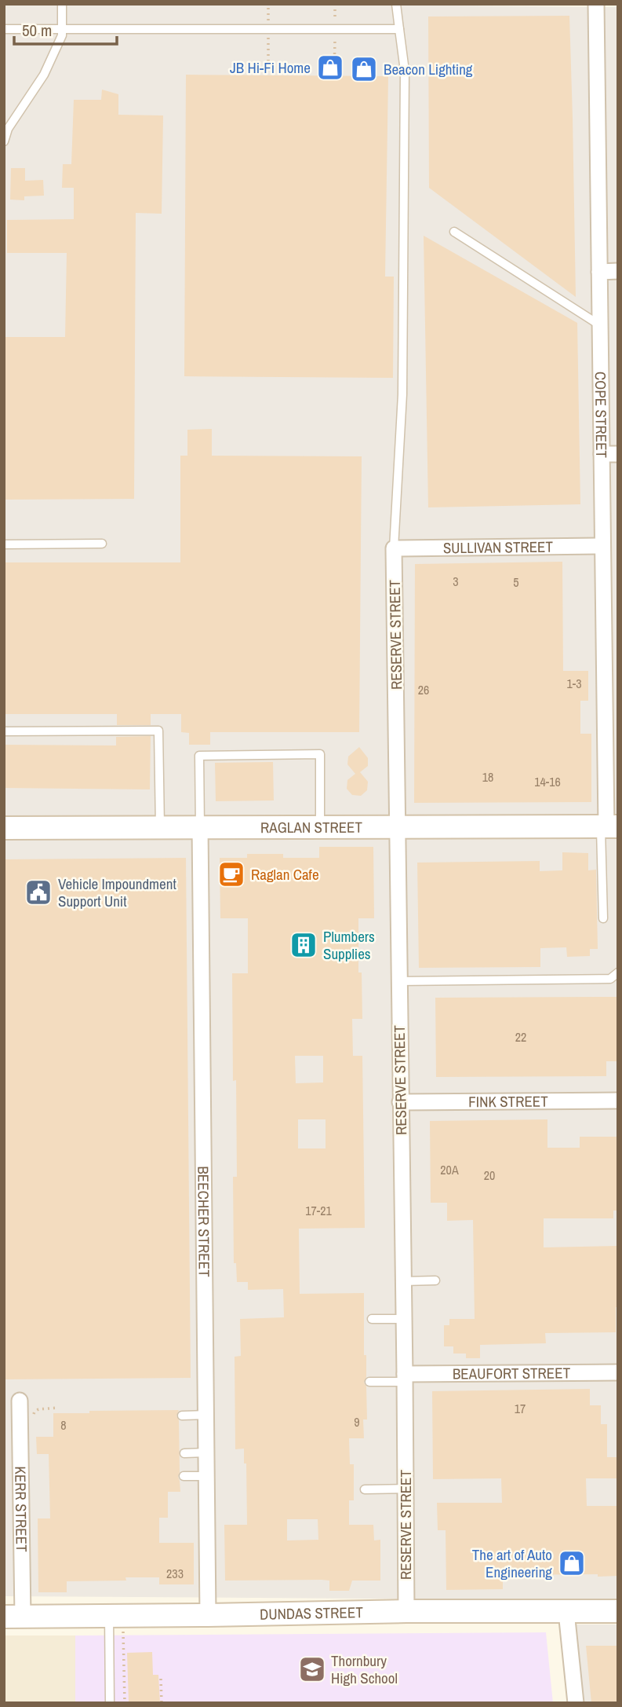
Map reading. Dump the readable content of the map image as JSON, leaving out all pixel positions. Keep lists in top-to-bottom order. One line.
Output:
{"streets":{"street":["COPE STREET","SULLIVAN STREET","RESERVE STREET","RAGLAN STREET","FINK STREET","BEECHER STREET","BEAUFORT STREET","KERR STREET","DUNDAS STREET"]},"crossings":[["COPE STREET","SULLIVAN STREET"],["COPE STREET","RAGLAN STREET"],["SULLIVAN STREET","RESERVE STREET"],["RESERVE STREET","RAGLAN STREET"],["RESERVE STREET","FINK STREET"],["RESERVE STREET","BEAUFORT STREET"],["RESERVE STREET","DUNDAS STREET"],["RAGLAN STREET","BEECHER STREET"],["BEECHER STREET","DUNDAS STREET"],["KERR STREET","DUNDAS STREET"]],"places":{"shop":["JB Hi-Fi Home","Beacon Lighting","The art of Auto Engineering"],"cafe":["Raglan Cafe"],"public building":["Vehicle Impoundment Support Unit"],"building":["Plumbers Supplies"],"school or university":["Thornbury High School"]},"house_numbers":["3","5","1-3","26","18","14-16","22","20A","20","17-21","17","9","8","233"],"scale_bar":"50 m"}
